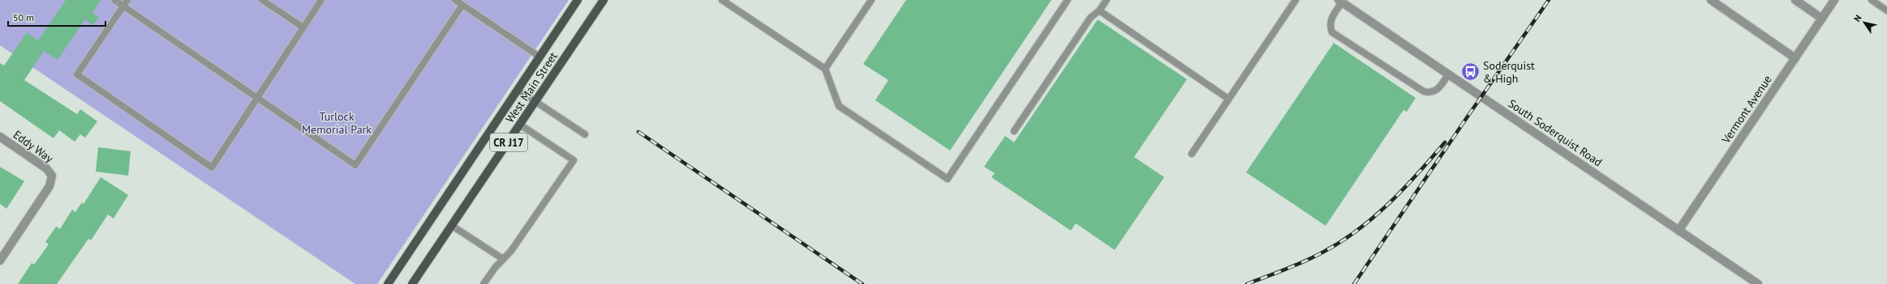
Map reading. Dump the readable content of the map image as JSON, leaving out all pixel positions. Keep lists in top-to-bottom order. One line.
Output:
{"streets":{"main road":["West Main Street","CR J17"],"street":["Vermont Avenue","South Soderquist Road","Eddy Way"]},"crossings":[["Vermont Avenue","South Soderquist Road"]],"parks":["Turlock Memorial Park"],"places":{"bus stop":["Soderquist & High"]},"scale_bar":"50 m","north":"top left"}
